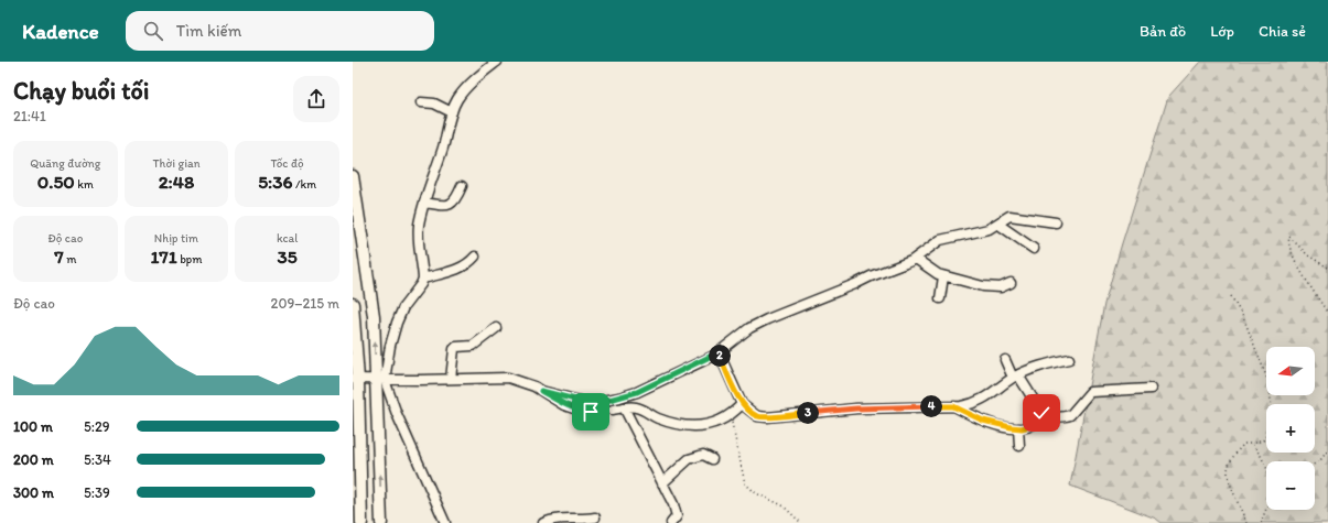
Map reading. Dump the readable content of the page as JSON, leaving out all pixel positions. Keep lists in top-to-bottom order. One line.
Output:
{"north":"left","page":{"header":"Kadence","search":"Tìm kiếm","nav":["Bản đồ","Lớp","Chia sẻ"],"heading":["Chạy buổi tối","21:41"],"stats":[["Quãng đường","0.50 km"],["Thời gian","2:48"],["Tốc độ","5:36 /km"],["Độ cao","7 m"],["Nhịp tim","171 bpm"],["kcal","35"]],"chart":["Độ cao","209–215 m"],"pins":["2","4","3"],"map_buttons":["+","−"],"list":[{"name":"100 m","note":"5:29"},{"name":"200 m","note":"5:34"},{"name":"300 m","note":"5:39"}]}}
